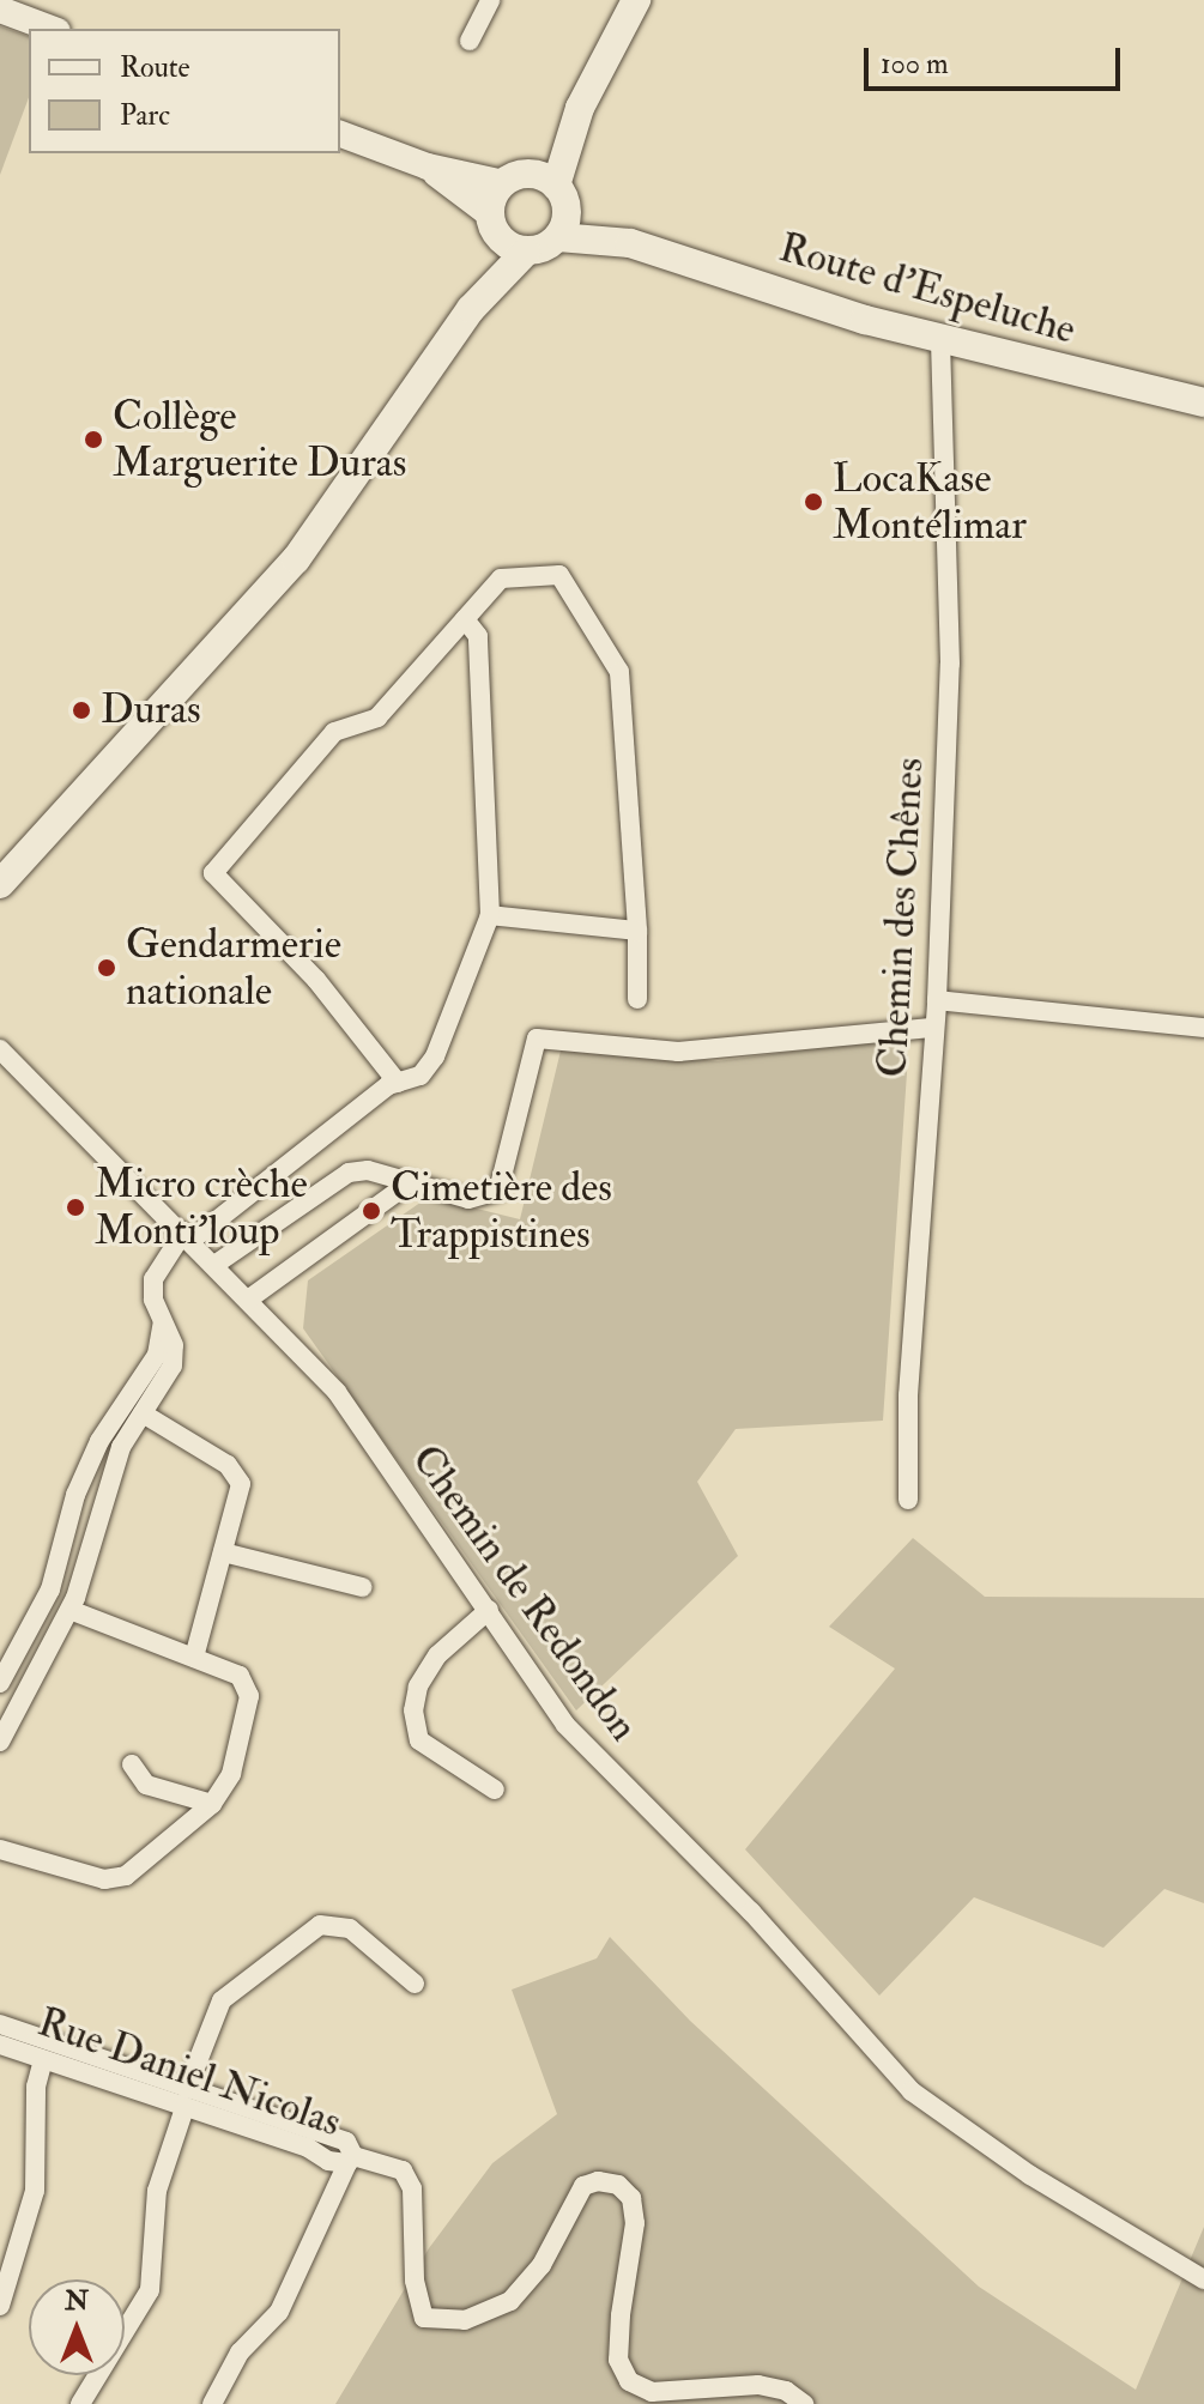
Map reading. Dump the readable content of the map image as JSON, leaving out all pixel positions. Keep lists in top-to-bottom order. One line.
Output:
{"streets":{"main road":["Route d'Espeluche"],"street":["Chemin des Chênes","Chemin de Redondon","Rue Daniel Nicolas"]},"crossings":[["Route d'Espeluche","Chemin des Chênes"]],"places":["Collège Marguerite Duras","LocaKase Montélimar","Duras","Gendarmerie nationale","Micro crèche Monti'loup","Cimetière des Trappistines"],"legend":["Route","Parc"],"scale_bar":"100 m","north":"top"}
